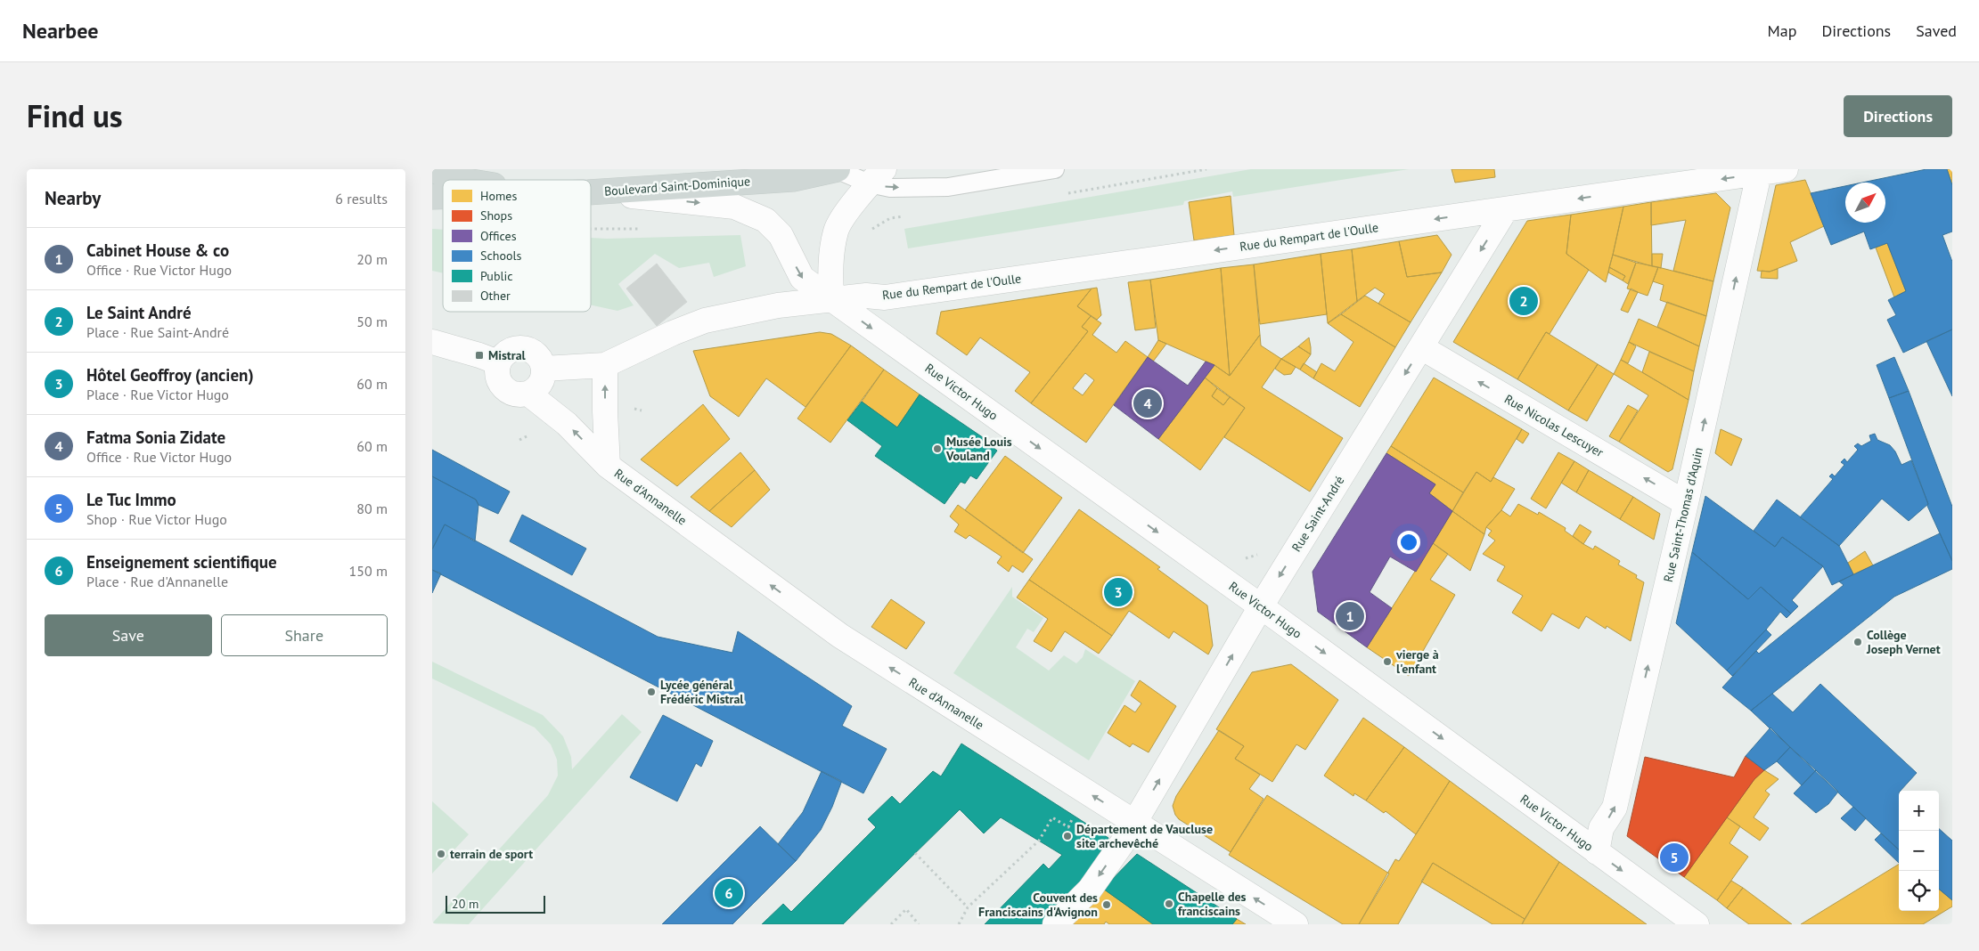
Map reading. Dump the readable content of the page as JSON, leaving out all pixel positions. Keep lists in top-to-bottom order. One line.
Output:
{"streets":{"main road":["Boulevard Saint-Dominique"],"street":["Rue du Rempart de l'Oulle","Rue Victor Hugo","Rue Nicolas Lescuyer","Rue d'Annanelle","Rue Saint-André","Rue Saint-Thomas d'Aquin"]},"crossings":[["Boulevard Saint-Dominique","Rue du Rempart de l'Oulle"],["Boulevard Saint-Dominique","Rue Victor Hugo"],["Rue du Rempart de l'Oulle","Rue Victor Hugo"],["Rue du Rempart de l'Oulle","Rue d'Annanelle"],["Rue du Rempart de l'Oulle","Rue Saint-André"],["Rue du Rempart de l'Oulle","Rue Saint-Thomas d'Aquin"],["Rue Victor Hugo","Rue Saint-André"],["Rue Victor Hugo","Rue Saint-Thomas d'Aquin"],["Rue Nicolas Lescuyer","Rue Saint-André"],["Rue Nicolas Lescuyer","Rue Saint-Thomas d'Aquin"],["Rue d'Annanelle","Rue Saint-André"]],"one_way":["Boulevard Saint-Dominique","Rue du Rempart de l'Oulle","Rue Victor Hugo","Rue Nicolas Lescuyer","Rue d'Annanelle","Rue Saint-Thomas d'Aquin"],"places":{"transit":["Mistral"],"other":["Musée Louis Vouland","Collège Joseph Vernet","vierge à l'enfant","Lycée général Frédéric Mistral","Département de Vaucluse site archevêché","terrain de sport","Chapelle des franciscains","Couvent des Franciscains d'Avignon"]},"legend":["Homes","Shops","Offices","Schools","Public","Other"],"scale_bar":"20 m","north":"top right","page":{"header":"Nearbee","nav":["Map","Directions","Saved"],"title":"Find us","buttons":["Directions",["Save","Share"]],"heading":["Nearby","6 results"],"list":[{"mark":"1","name":"Cabinet House & co","note":"Office · Rue Victor Hugo","value":"20 m"},{"mark":"2","name":"Le Saint André","note":"Place · Rue Saint-André","value":"50 m"},{"mark":"3","name":"Hôtel Geoffroy (ancien)","note":"Place · Rue Victor Hugo","value":"60 m"},{"mark":"4","name":"Fatma Sonia Zidate","note":"Office · Rue Victor Hugo","value":"60 m"},{"mark":"5","name":"Le Tuc Immo","note":"Shop · Rue Victor Hugo","value":"80 m"},{"mark":"6","name":"Enseignement scientifique","note":"Place · Rue d'Annanelle","value":"150 m"}],"pins":["2","4","3","1","5","6"],"map_buttons":["+","−"],"scale":"20 m"}}
